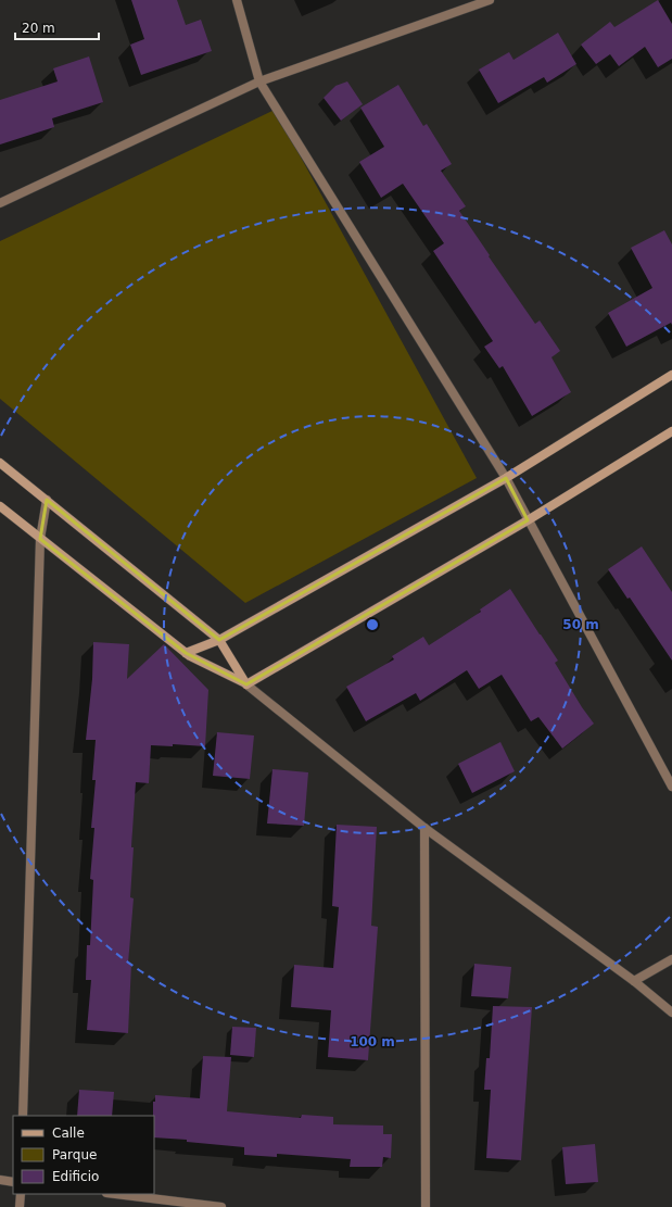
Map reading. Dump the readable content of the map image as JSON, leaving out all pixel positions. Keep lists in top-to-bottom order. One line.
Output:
{"legend":["Calle","Parque","Edificio"],"scale_bar":"20 m","rings":["50 m","100 m"]}
